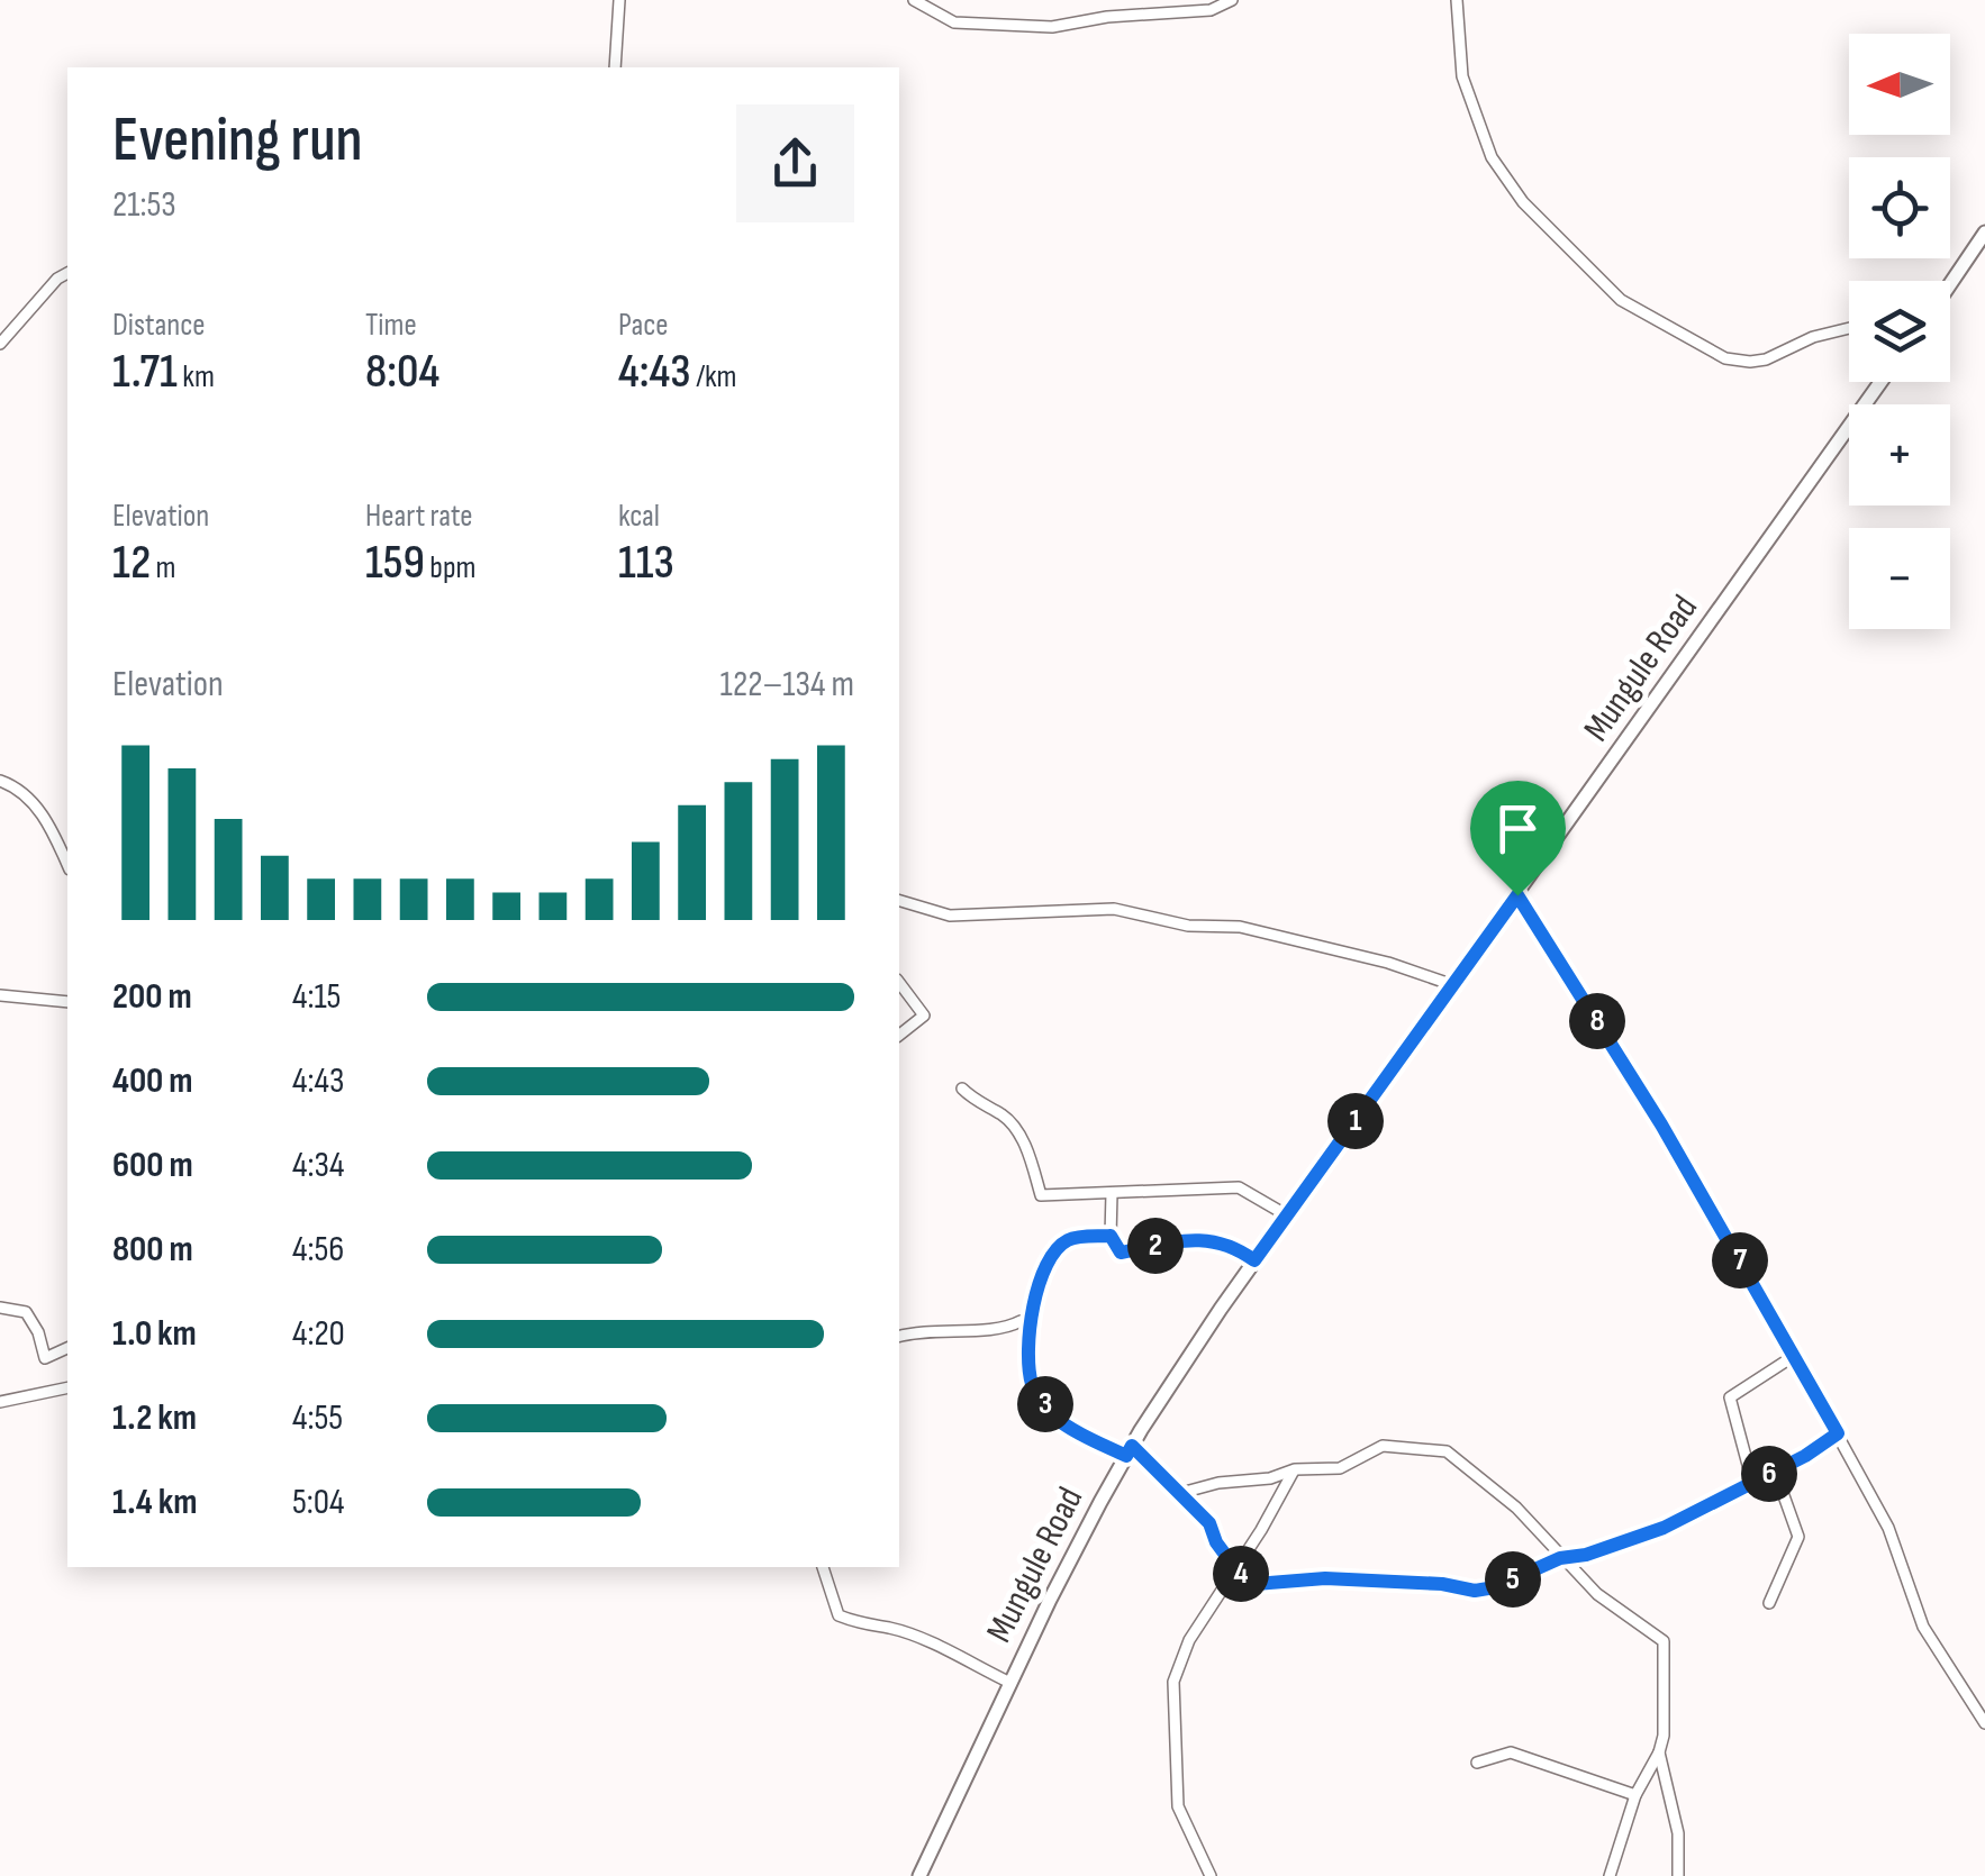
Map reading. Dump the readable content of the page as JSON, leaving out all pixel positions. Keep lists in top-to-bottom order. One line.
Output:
{"streets":{"street":["Mungule Road"]},"north":"left","page":{"map_buttons":["+","−"],"heading":["Evening run","21:53"],"stats":[["Distance","1.71 km"],["Time","8:04"],["Pace","4:43 /km"],["Elevation","12 m"],["Heart rate","159 bpm"],["kcal","113"]],"chart":["Elevation","122–134 m"],"list":[{"name":"200 m","note":"4:15"},{"name":"400 m","note":"4:43"},{"name":"600 m","note":"4:34"},{"name":"800 m","note":"4:56"},{"name":"1.0 km","note":"4:20"},{"name":"1.2 km","note":"4:55"},{"name":"1.4 km","note":"5:04"}],"pins":["8","1","2","7","3","6","4","5"]}}
